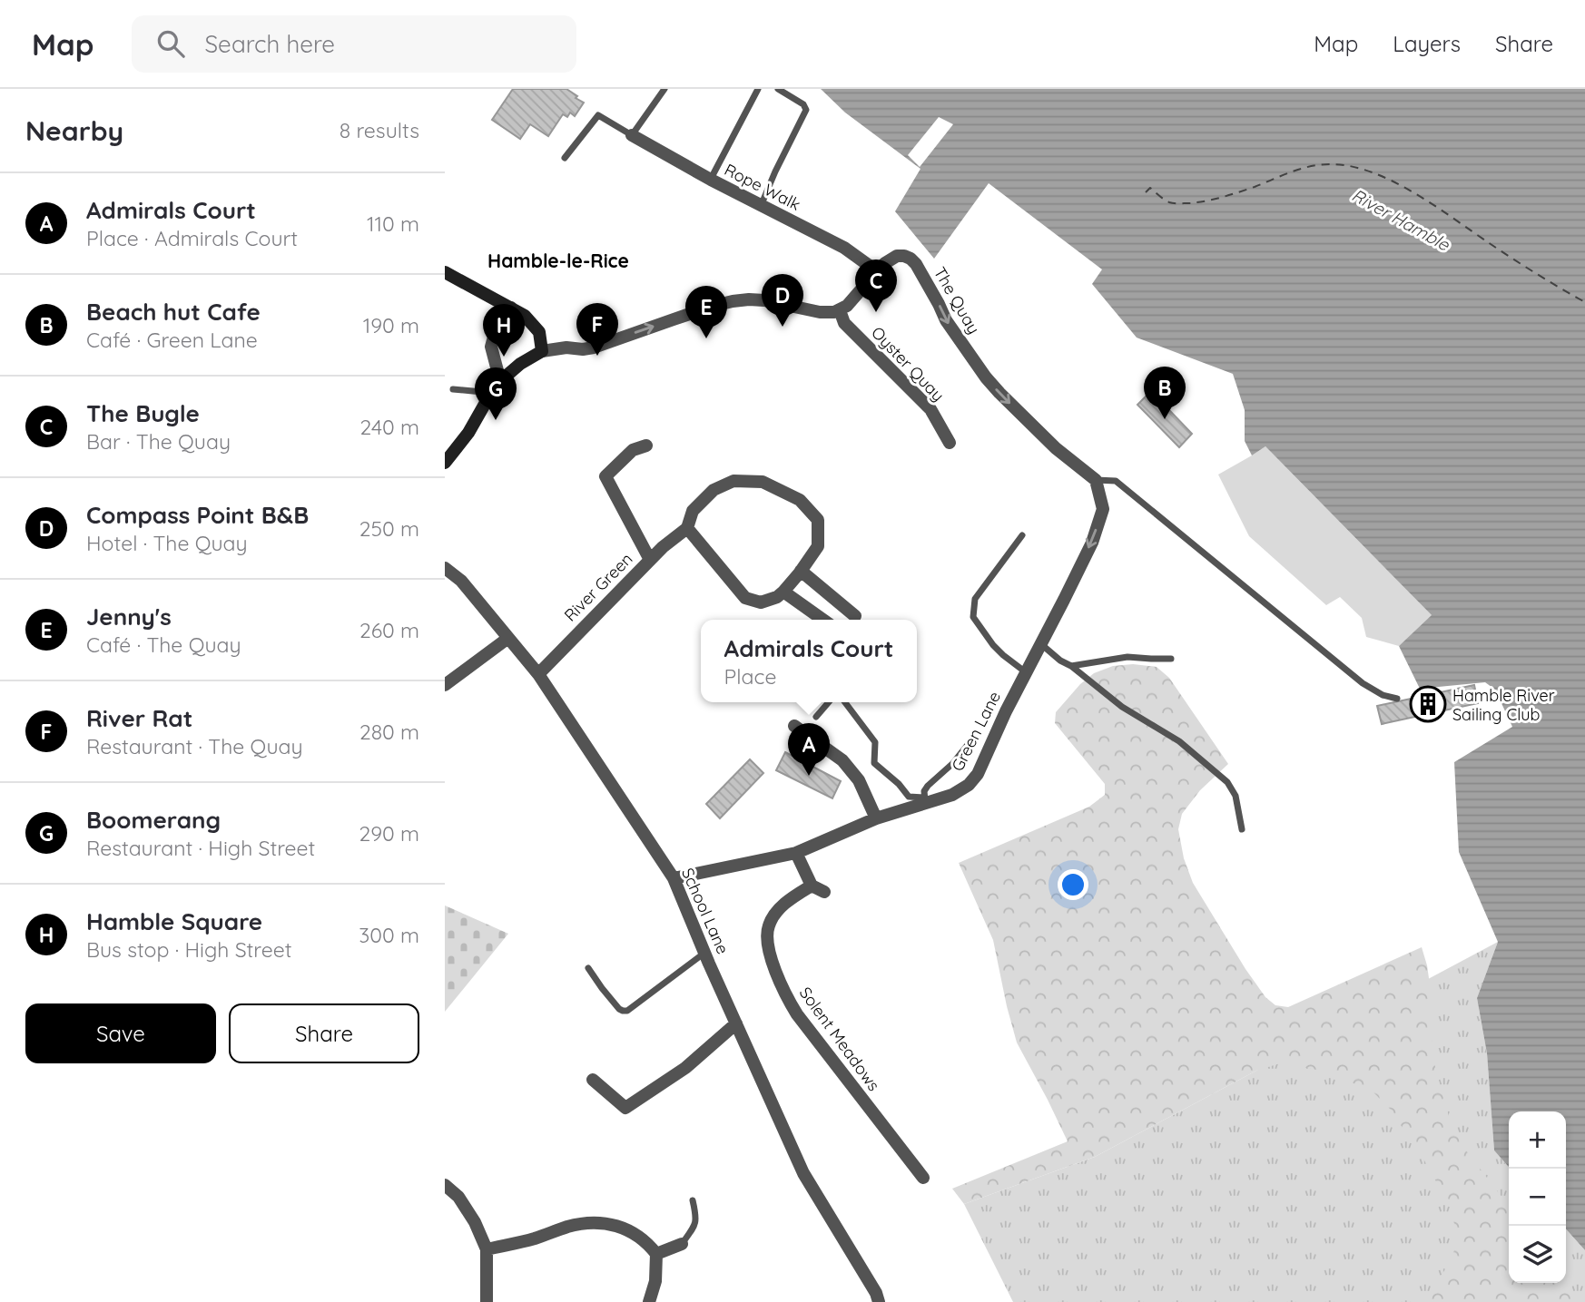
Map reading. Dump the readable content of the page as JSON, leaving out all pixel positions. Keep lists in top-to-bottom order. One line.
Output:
{"streets":{"street":["Rope Walk","The Quay","Oyster Quay","River Green","Green Lane","School Lane","Solent Meadows"]},"crossings":[["Rope Walk","The Quay"],["The Quay","Oyster Quay"],["The Quay","Green Lane"],["River Green","School Lane"],["Green Lane","School Lane"]],"one_way":["The Quay"],"districts":["Hamble-le-Rice"],"water":["River Hamble"],"places":{"building":["Hamble River Sailing Club"]},"page":{"header":"Map","search":"Search here","nav":["Map","Layers","Share"],"heading":["Nearby","8 results"],"list":[{"mark":"A","name":"Admirals Court","note":"Place · Admirals Court","value":"110 m"},{"mark":"B","name":"Beach hut Cafe","note":"Café · Green Lane","value":"190 m"},{"mark":"C","name":"The Bugle","note":"Bar · The Quay","value":"240 m"},{"mark":"D","name":"Compass Point B&B","note":"Hotel · The Quay","value":"250 m"},{"mark":"E","name":"Jenny's","note":"Café · The Quay","value":"260 m"},{"mark":"F","name":"River Rat","note":"Restaurant · The Quay","value":"280 m"},{"mark":"G","name":"Boomerang","note":"Restaurant · High Street","value":"290 m"},{"mark":"H","name":"Hamble Square","note":"Bus stop · High Street","value":"300 m"}],"pins":["C","D","E","F","H","B","G","A"],"popup":["Admirals Court","Place"],"buttons":["Save","Share"],"map_buttons":["+","−"]}}
